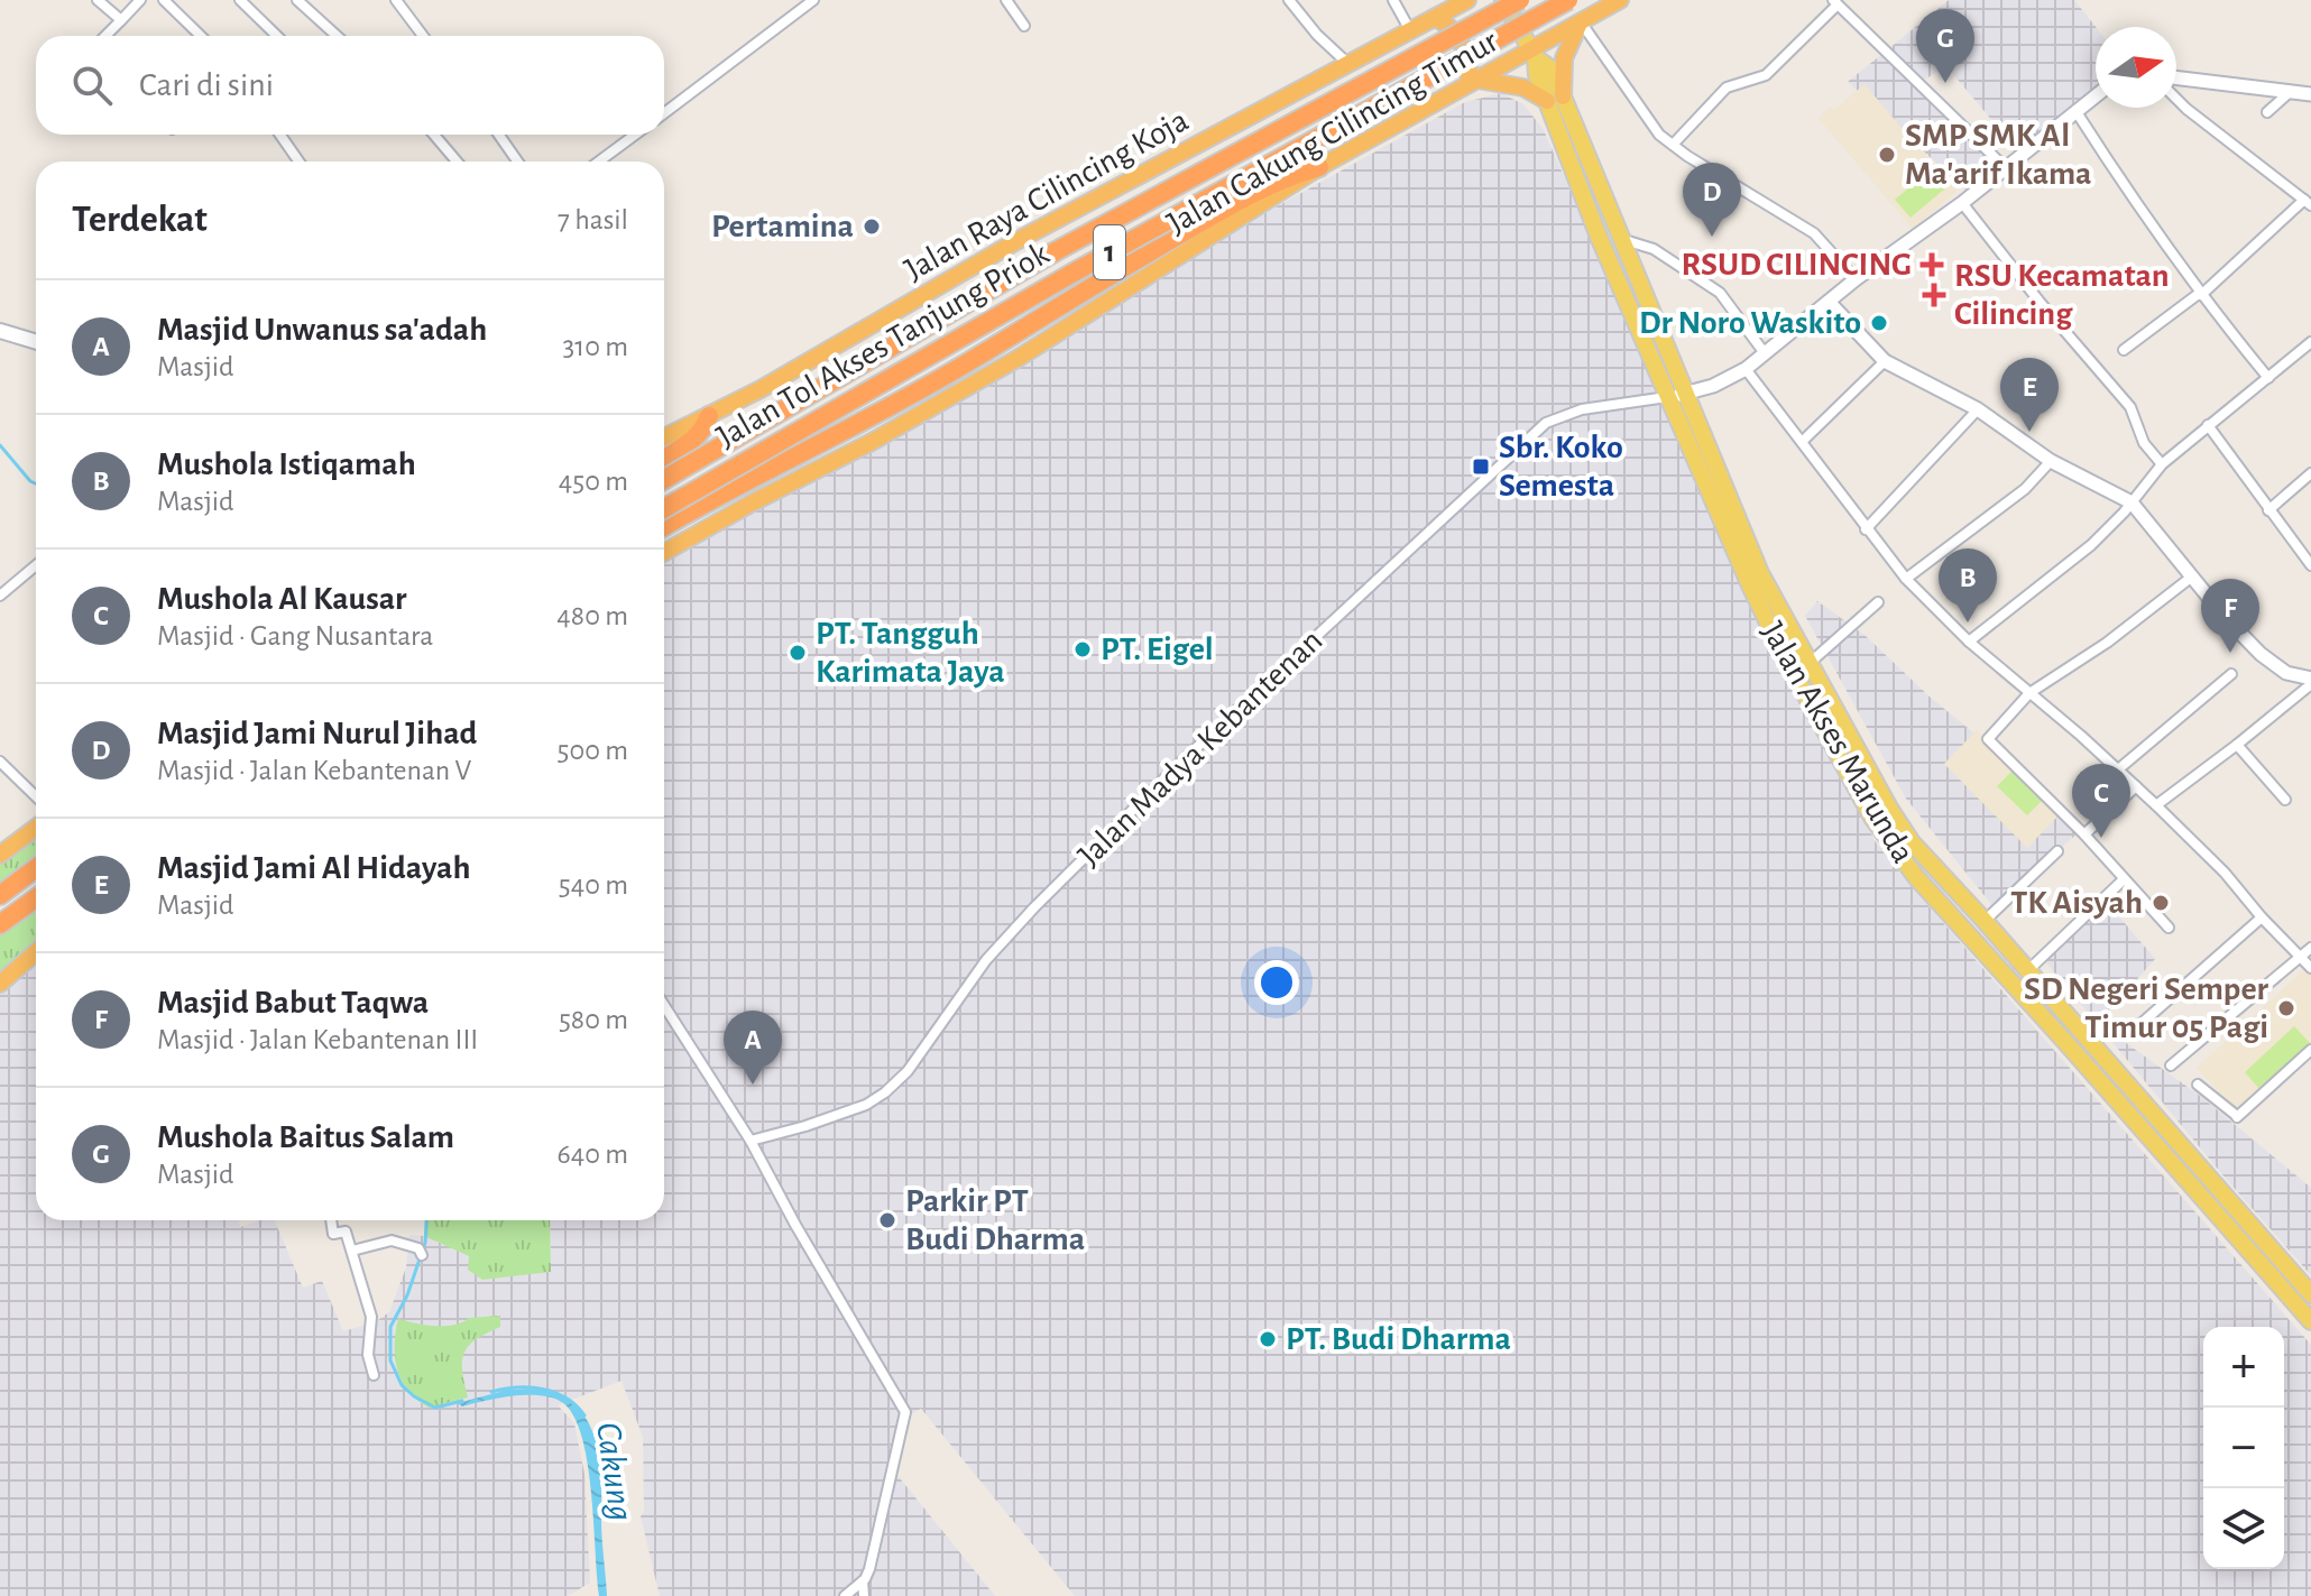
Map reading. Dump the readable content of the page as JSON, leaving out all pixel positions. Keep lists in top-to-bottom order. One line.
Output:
{"streets":{"highway":["Jalan Cakung Cilincing Timur","Jalan Raya Cilincing Koja","1","Jalan Tol Akses Tanjung Priok"],"main road":["Jalan Akses Marunda"],"street":["Jalan Madya Kebantenan"]},"crossings":[["Jalan Cakung Cilincing Timur","Jalan Akses Marunda"],["Jalan Akses Marunda","Jalan Madya Kebantenan"]],"water":["Cakung"],"places":{"other":["SMP SMK Al Ma'arif Ikama","Pertamina","Dr Noro Waskito","PT. Eigel","PT. Tangguh Karimata Jaya","TK Aisyah","SD Negeri Semper Timur 05 Pagi","Parkir PT Budi Dharma","PT. Budi Dharma"],"health":["RSUD CILINCING","RSU Kecamatan Cilincing"],"transit":["Sbr. Koko Semesta"]},"north":"right","page":{"pins":["G","D","E","B","F","C","A"],"search":"Cari di sini","heading":["Terdekat","7 hasil"],"list":[{"mark":"A","name":"Masjid Unwanus sa'adah","note":"Masjid","value":"310 m"},{"mark":"B","name":"Mushola Istiqamah","note":"Masjid","value":"450 m"},{"mark":"C","name":"Mushola Al Kausar","note":"Masjid · Gang Nusantara","value":"480 m"},{"mark":"D","name":"Masjid Jami Nurul Jihad","note":"Masjid · Jalan Kebantenan V","value":"500 m"},{"mark":"E","name":"Masjid Jami Al Hidayah","note":"Masjid","value":"540 m"},{"mark":"F","name":"Masjid Babut Taqwa","note":"Masjid · Jalan Kebantenan III","value":"580 m"},{"mark":"G","name":"Mushola Baitus Salam","note":"Masjid","value":"640 m"}],"map_buttons":["+","−"]}}
